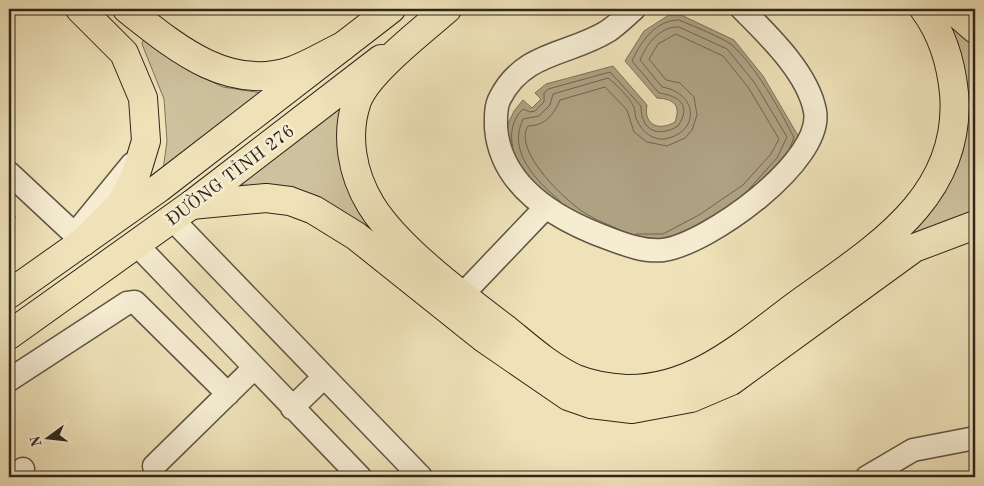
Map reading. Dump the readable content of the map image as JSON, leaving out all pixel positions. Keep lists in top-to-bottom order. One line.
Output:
{"streets":{"main road":["ĐƯỜNG TỈNH 276"]},"north":"left"}
